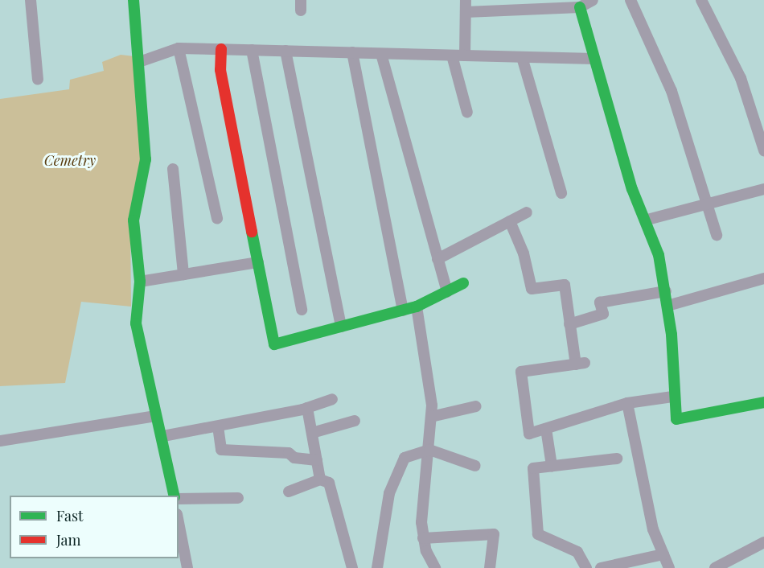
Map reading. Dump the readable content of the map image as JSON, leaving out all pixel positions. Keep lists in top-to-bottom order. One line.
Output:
{"parks":["Cemetry"],"legend":["Fast","Jam"]}
